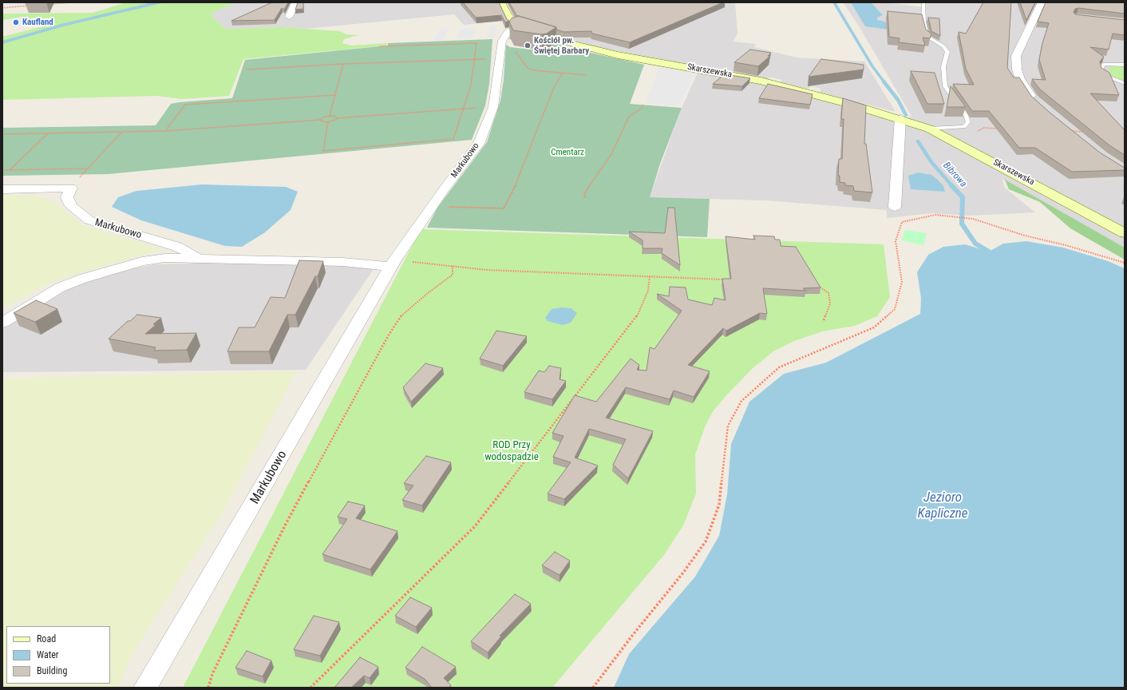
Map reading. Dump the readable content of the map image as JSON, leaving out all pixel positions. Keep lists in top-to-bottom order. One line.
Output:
{"streets":{"street":["Skarszewska","Markubowo"]},"water":["Bibrowa","Jezioro Kapliczne"],"parks":["Cmentarz","ROD Przy wodospadzie"],"places":["Kaufland","Kościół pw. Świętej Barbary"],"legend":["Road","Water","Building"]}
